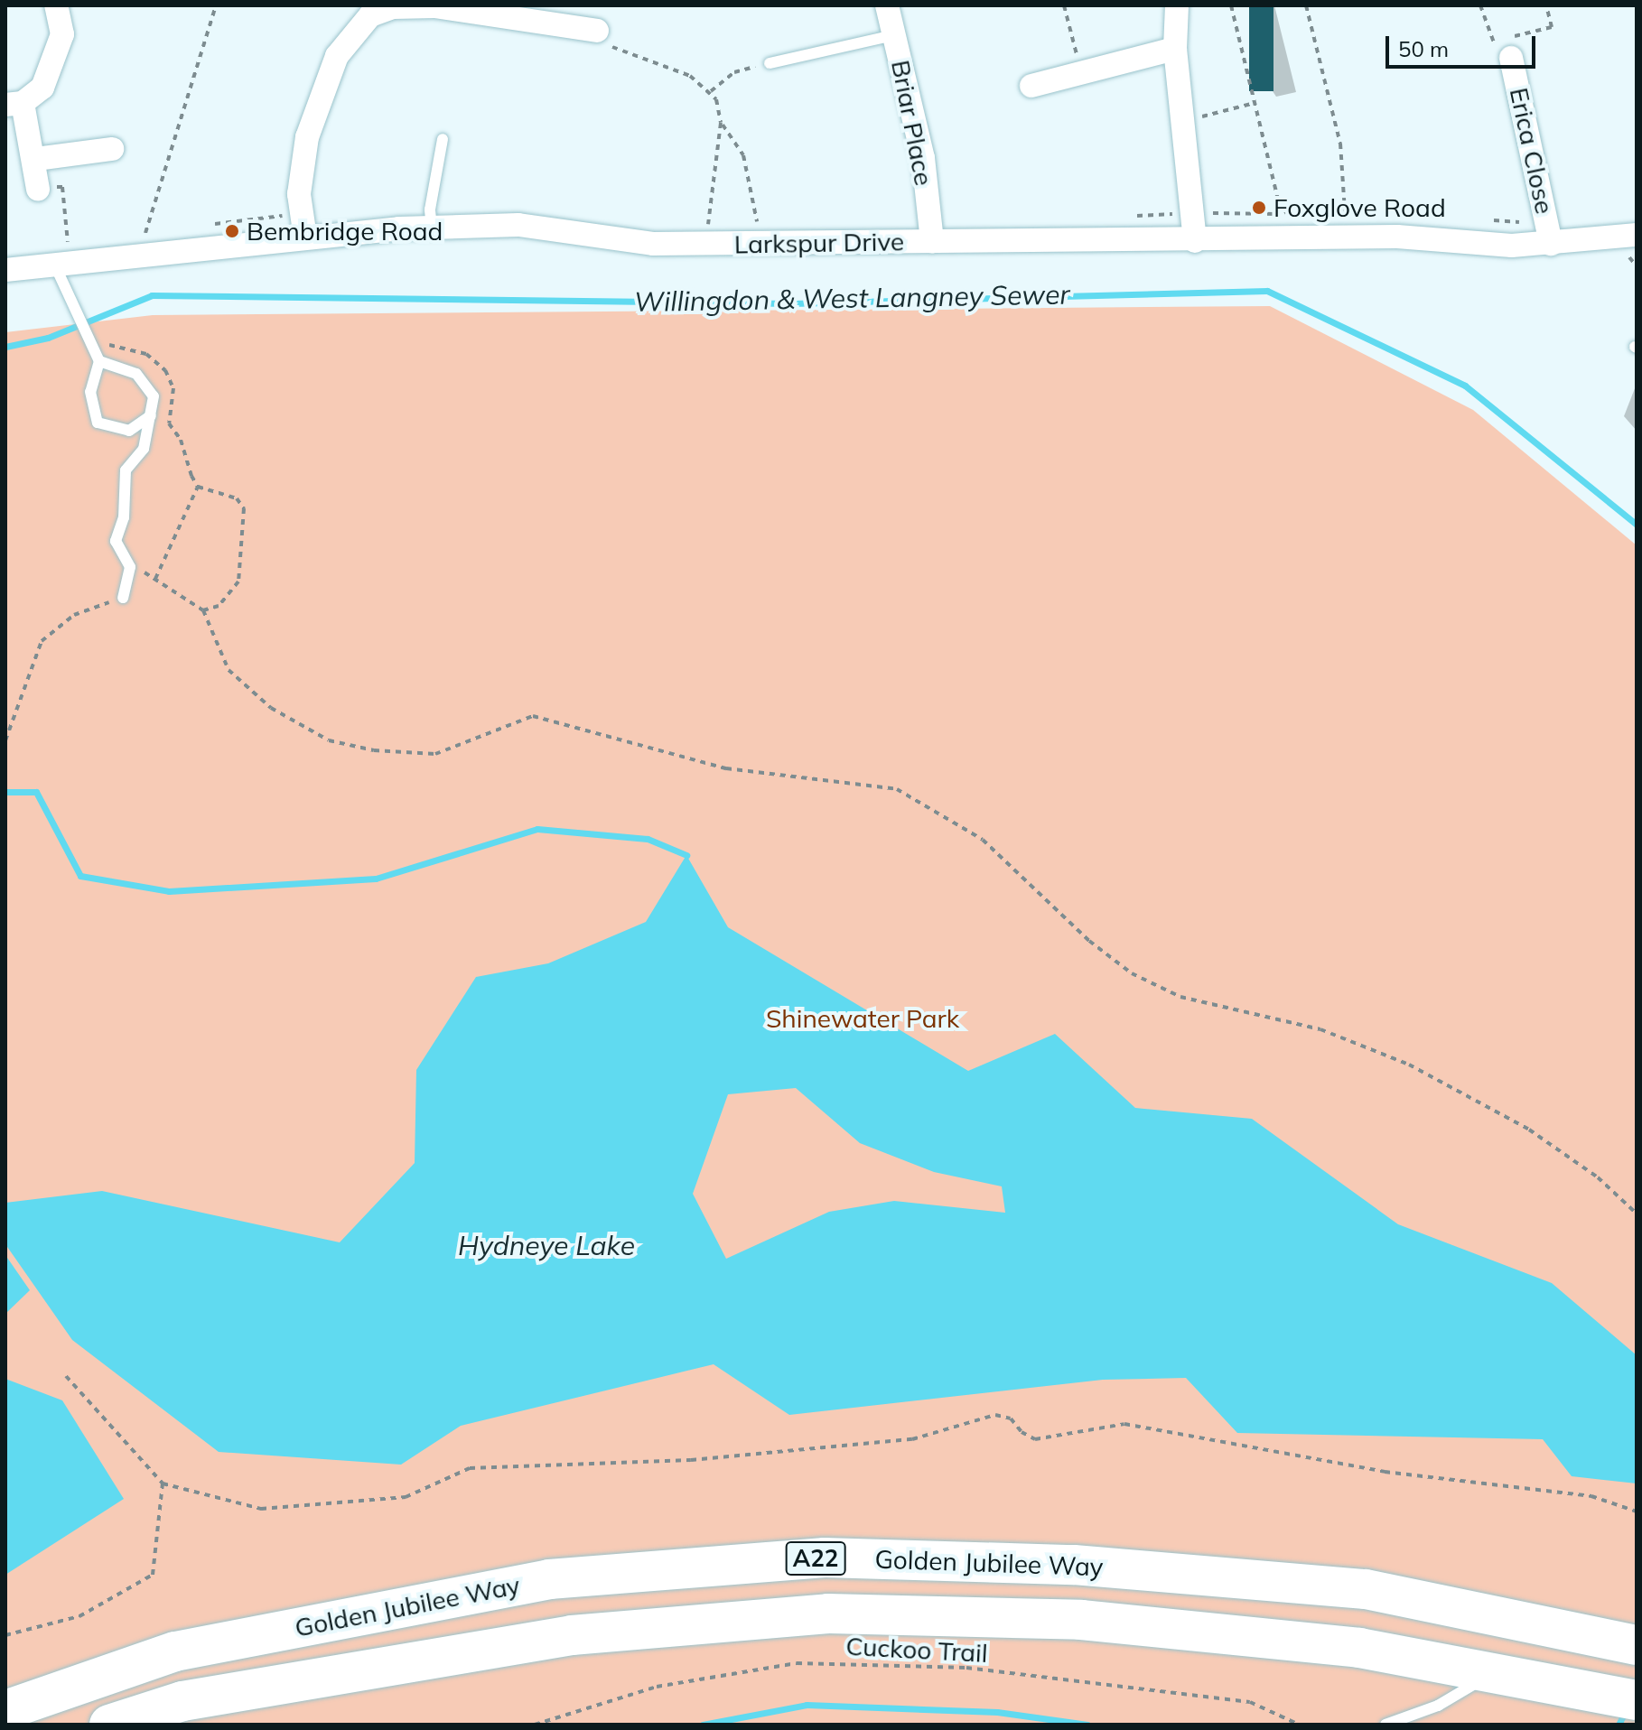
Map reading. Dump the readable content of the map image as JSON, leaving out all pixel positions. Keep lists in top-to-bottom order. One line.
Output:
{"streets":{"highway":["A22","Golden Jubilee Way"],"street":["Briar Place","Erica Close","Larkspur Drive"],"path":["Cuckoo Trail"]},"crossings":[["Briar Place","Larkspur Drive"],["Erica Close","Larkspur Drive"]],"water":["Willingdon & West Langney Sewer","Hydneye Lake"],"parks":["Shinewater Park"],"places":["Foxglove Road","Bembridge Road"],"scale_bar":"50 m"}
